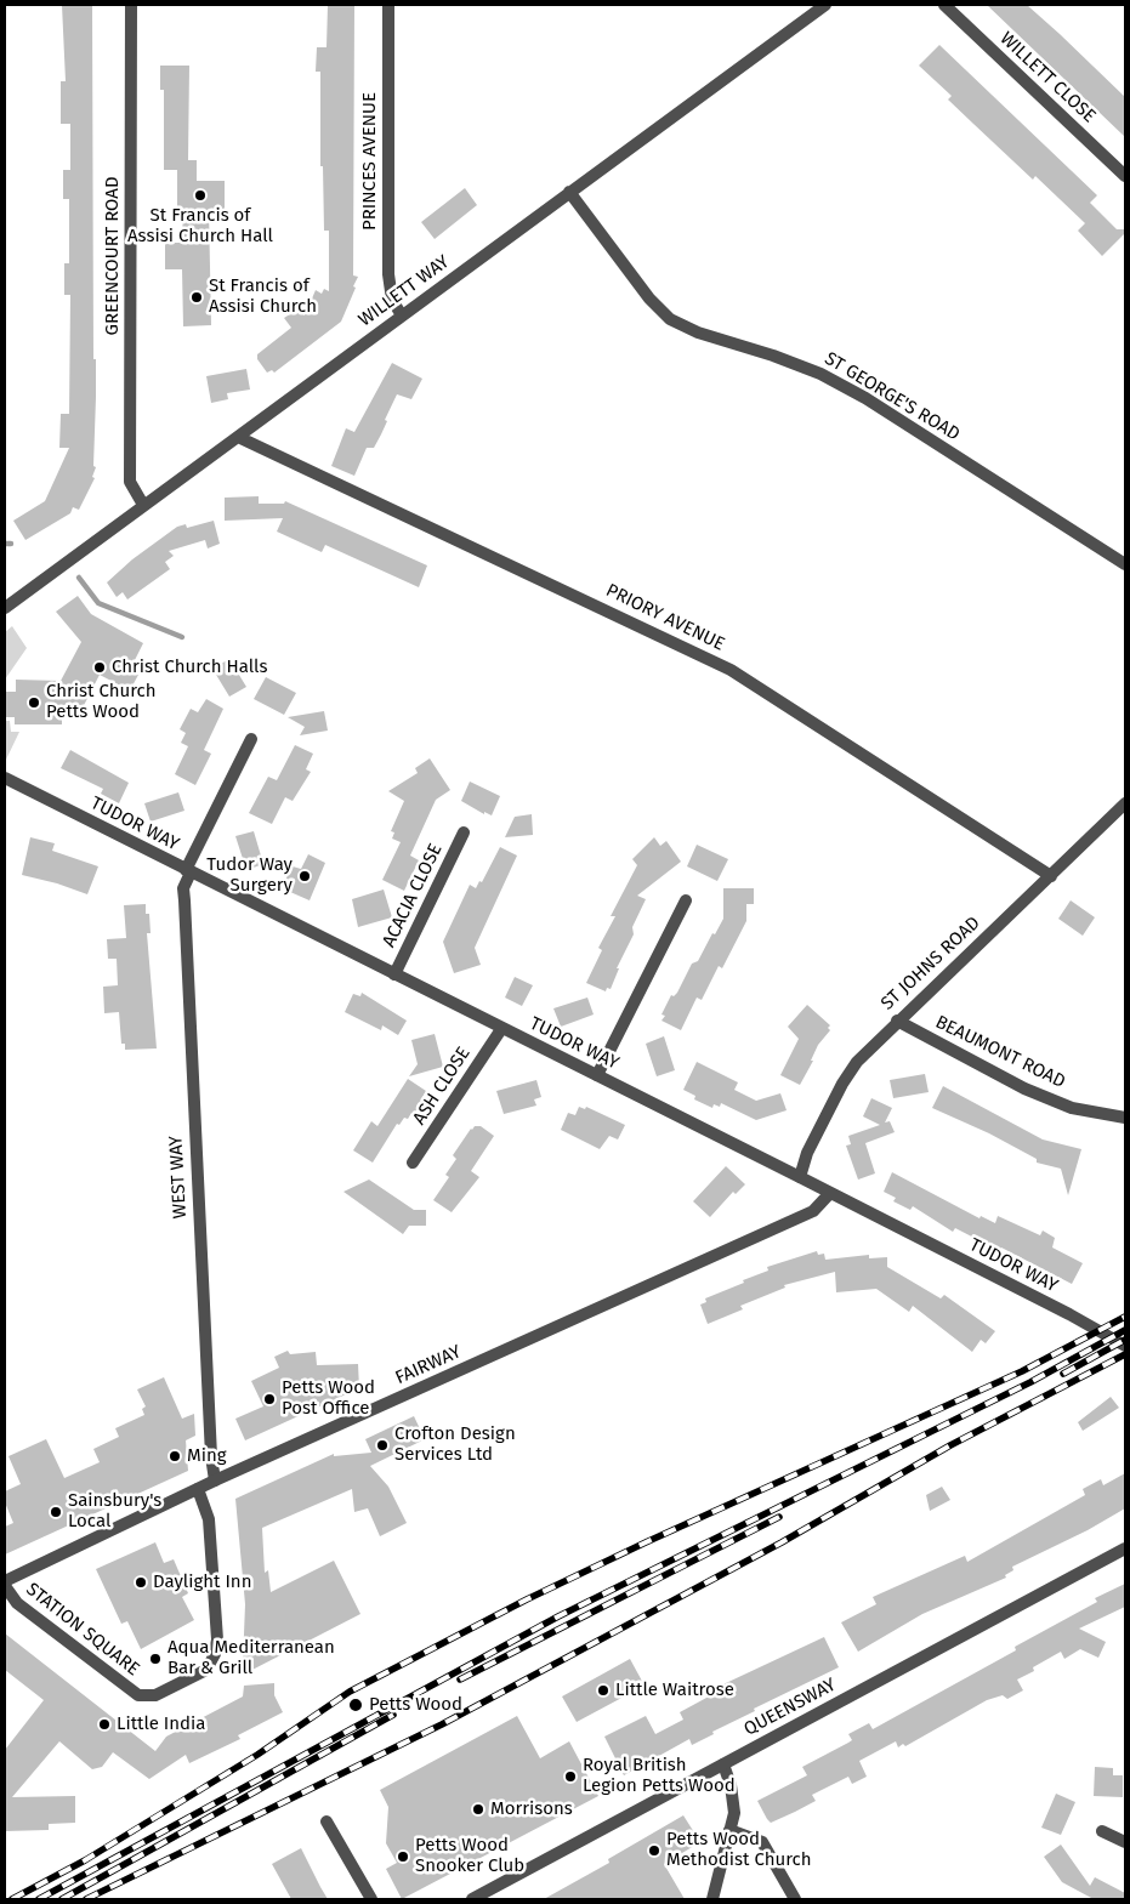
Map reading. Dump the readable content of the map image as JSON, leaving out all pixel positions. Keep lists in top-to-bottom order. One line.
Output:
{"streets":{"street":["WILLETT CLOSE","PRINCES AVENUE","GREENCOURT ROAD","WILLETT WAY","ST GEORGE'S ROAD","PRIORY AVENUE","TUDOR WAY","ACACIA CLOSE","ST JOHNS ROAD","BEAUMONT ROAD","ASH CLOSE","WEST WAY","FAIRWAY","STATION SQUARE","QUEENSWAY"]},"crossings":[["PRINCES AVENUE","WILLETT WAY"],["GREENCOURT ROAD","WILLETT WAY"],["WILLETT WAY","ST GEORGE'S ROAD"],["WILLETT WAY","PRIORY AVENUE"],["PRIORY AVENUE","ST JOHNS ROAD"],["TUDOR WAY","ACACIA CLOSE"],["TUDOR WAY","ST JOHNS ROAD"],["TUDOR WAY","ASH CLOSE"],["TUDOR WAY","WEST WAY"],["TUDOR WAY","FAIRWAY"],["ST JOHNS ROAD","BEAUMONT ROAD"],["WEST WAY","FAIRWAY"],["FAIRWAY","STATION SQUARE"]],"places":["St Francis of Assisi Church Hall","St Francis of Assisi Church","Christ Church Halls","Christ Church Petts Wood","Tudor Way Surgery","Petts Wood Post Office","Crofton Design Services Ltd","Ming","Sainsbury's Local","Daylight Inn","Aqua Mediterranean Bar & Grill","Little Waitrose","Petts Wood","Little India","Royal British Legion Petts Wood","Morrisons","Petts Wood Methodist Church","Petts Wood Snooker Club"]}
